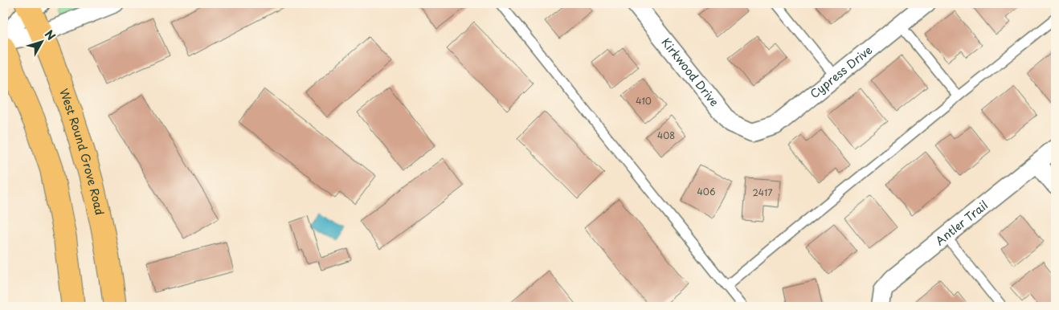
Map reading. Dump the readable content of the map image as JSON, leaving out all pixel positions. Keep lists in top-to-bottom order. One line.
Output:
{"streets":{"main road":["West Round Grove Road"],"street":["Kirkwood Drive","Cypress Drive","Antler Trail"]},"crossings":[["Kirkwood Drive","Cypress Drive"]],"house_numbers":["410","408","406","2417"],"north":"top right"}
